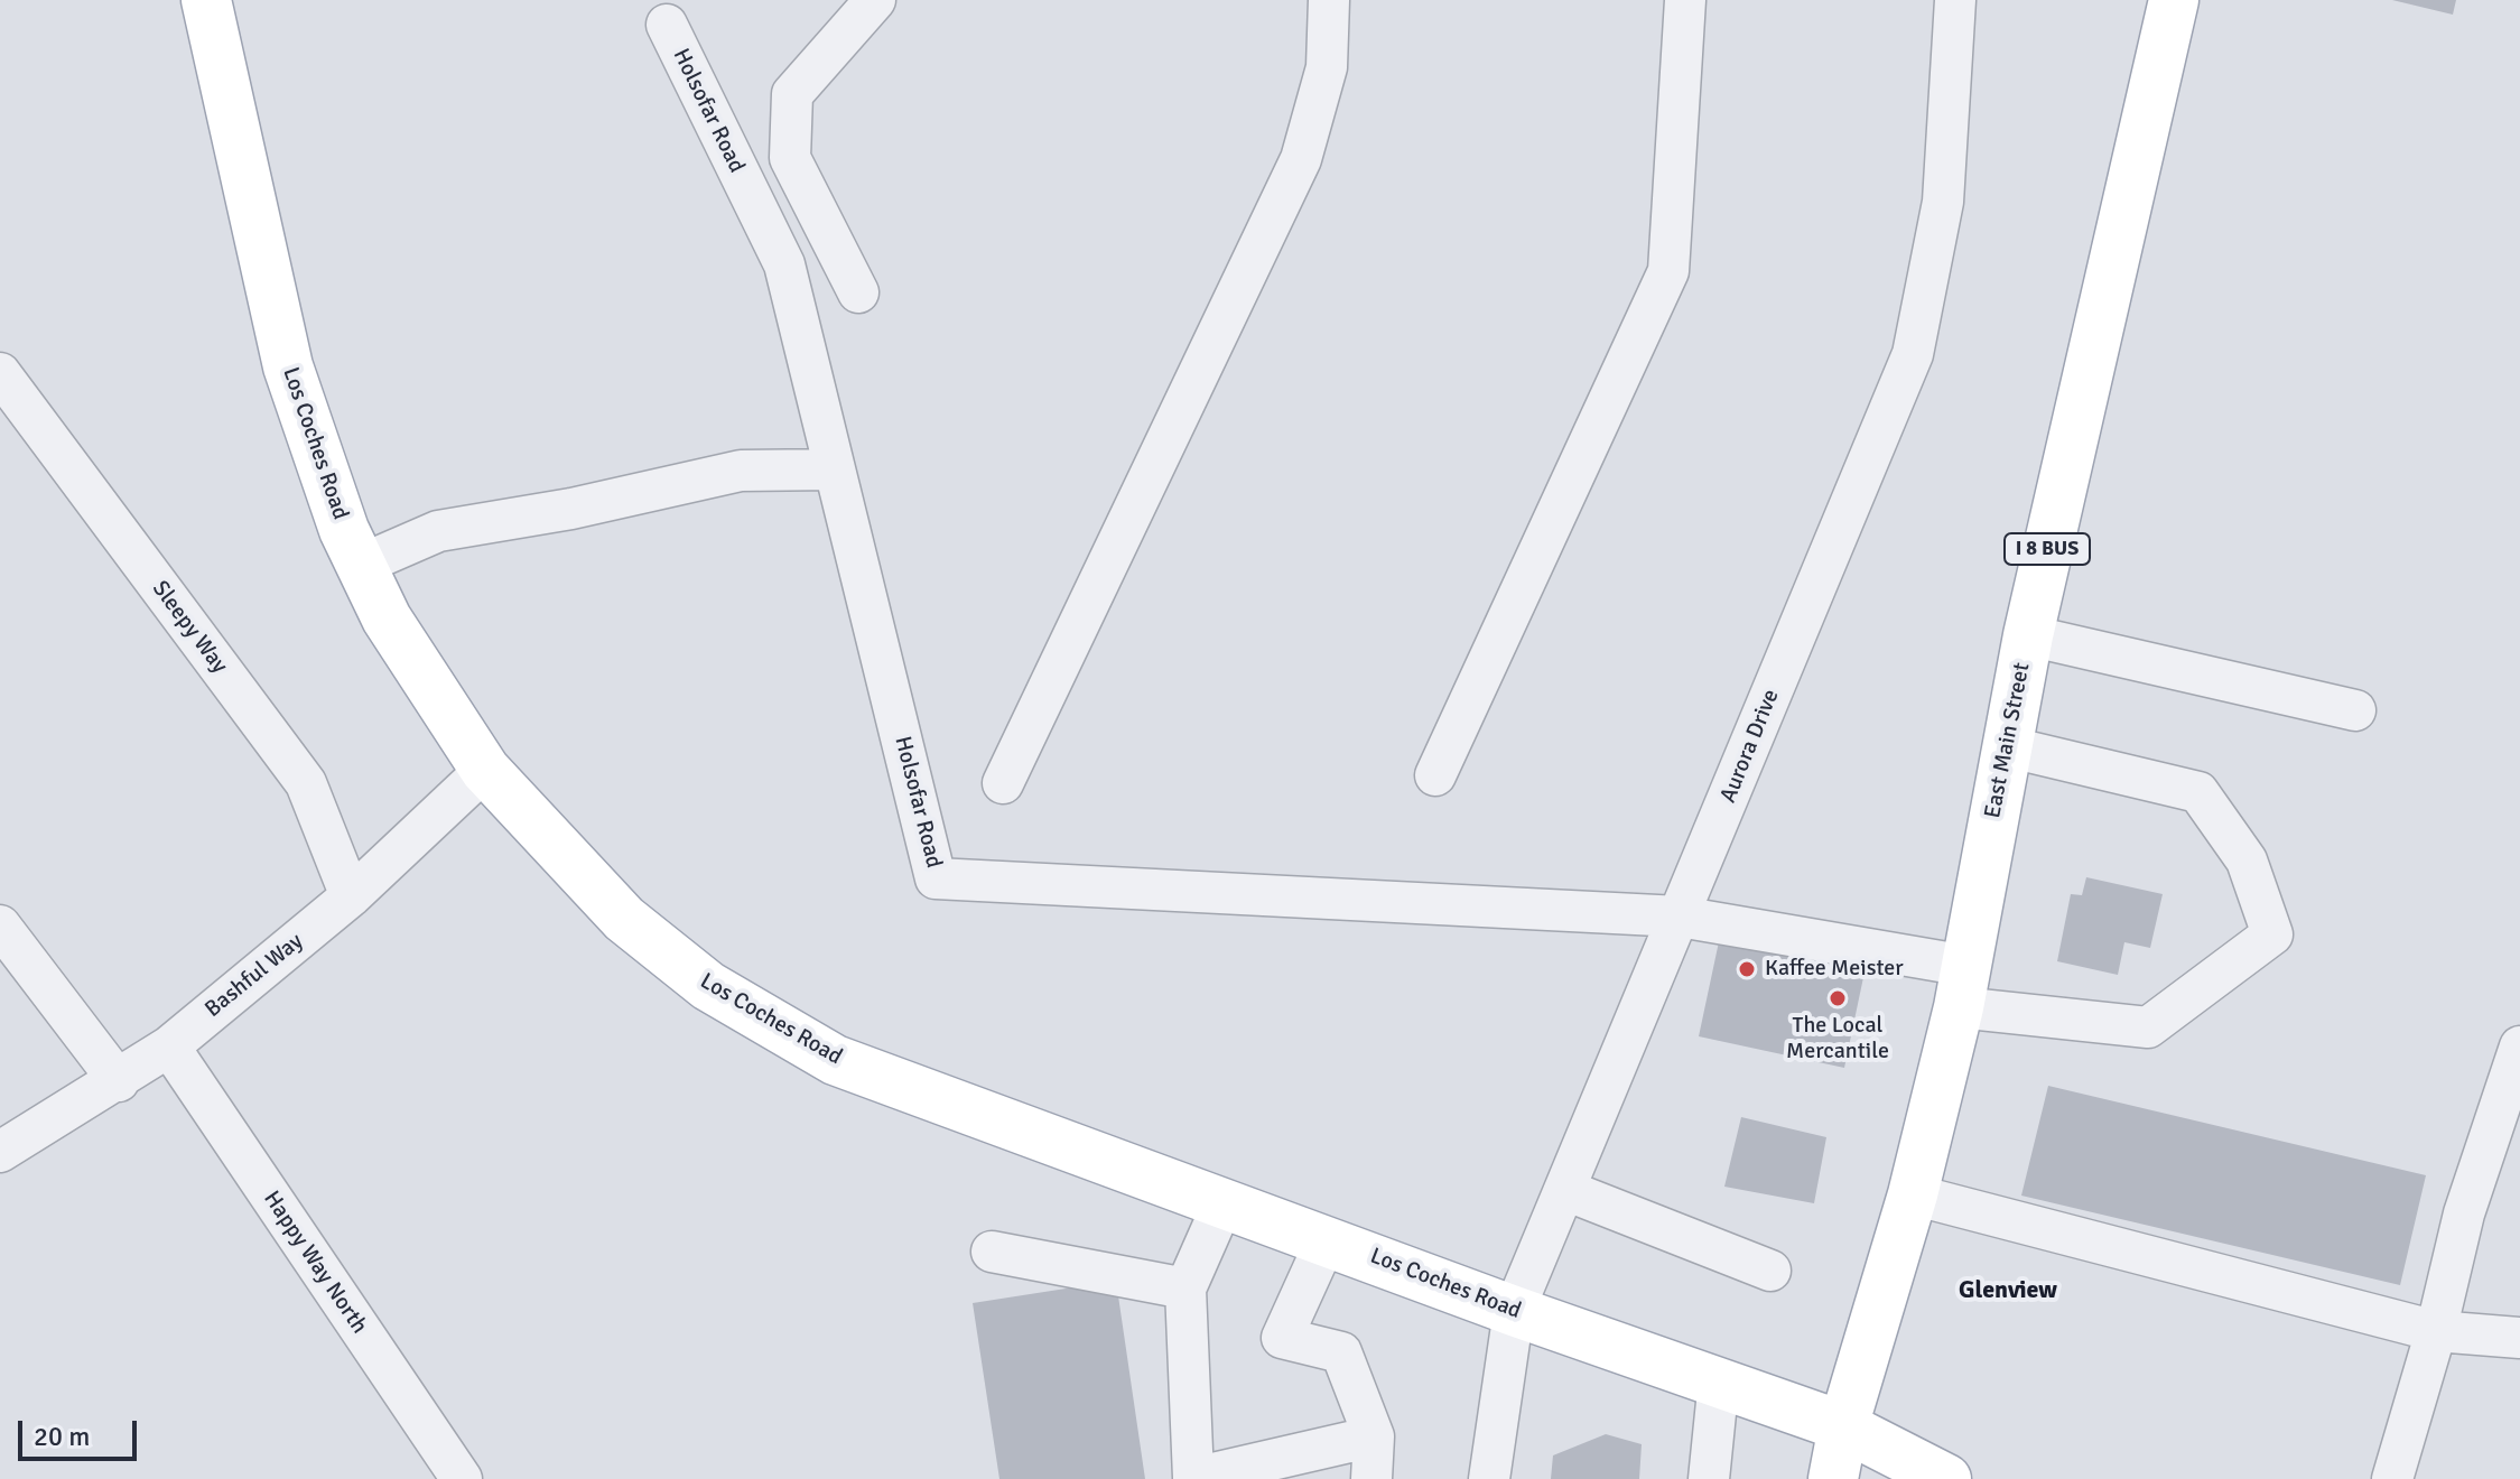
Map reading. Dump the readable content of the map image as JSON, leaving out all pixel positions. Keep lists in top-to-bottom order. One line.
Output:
{"streets":{"main road":["Los Coches Road","I 8 BUS","East Main Street"],"street":["Holsofar Road","Sleepy Way","Aurora Drive","Bashful Way","Happy Way North"]},"crossings":[["Holsofar Road","Aurora Drive"],["Los Coches Road","East Main Street"],["Los Coches Road","Aurora Drive"],["Los Coches Road","Bashful Way"],["Sleepy Way","Bashful Way"],["Bashful Way","Happy Way North"]],"districts":["Glenview"],"places":["Kaffee Meister","The Local Mercantile"],"scale_bar":"20 m"}
